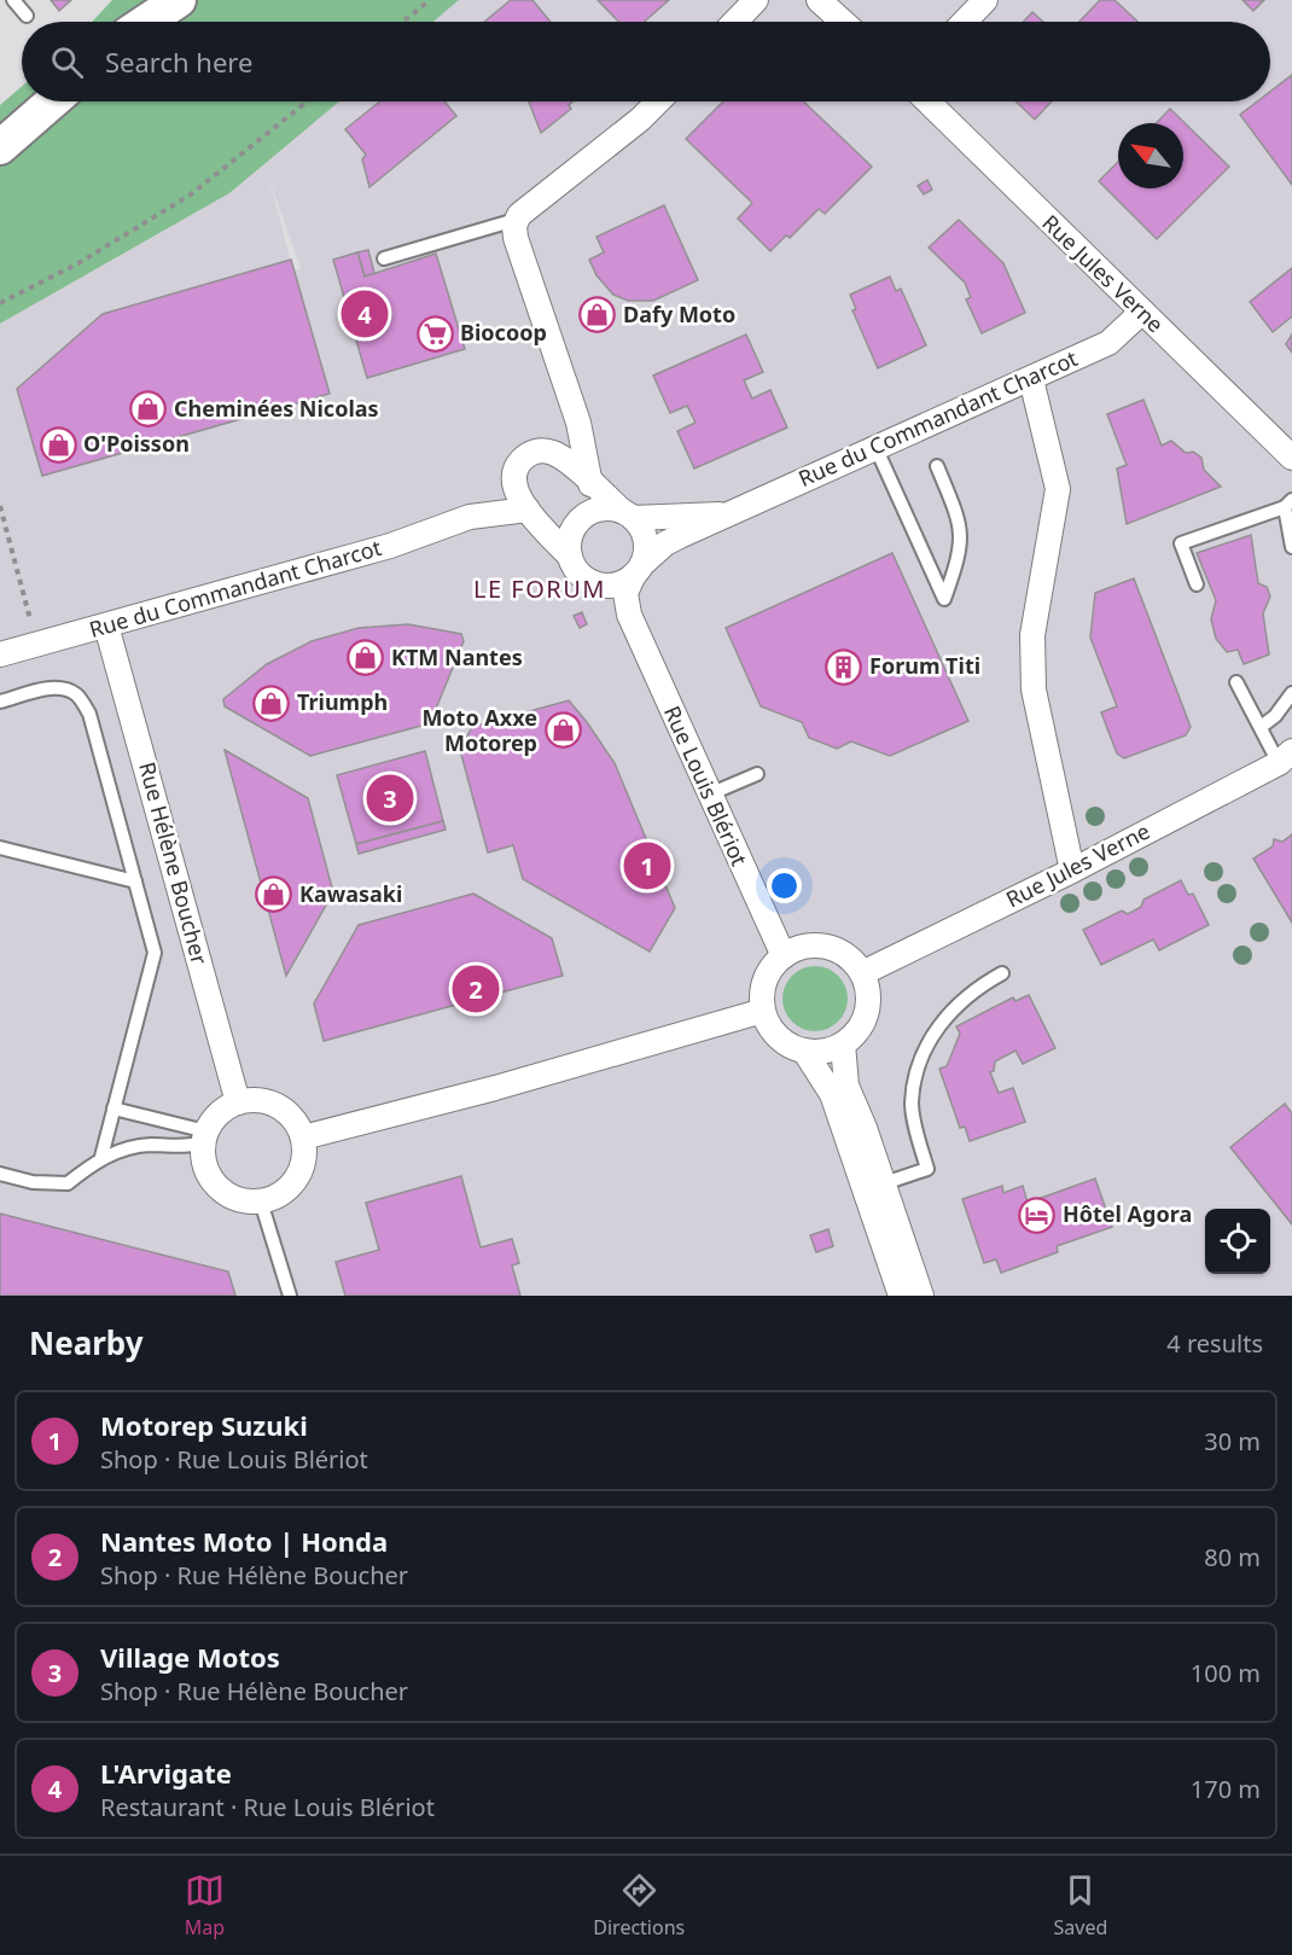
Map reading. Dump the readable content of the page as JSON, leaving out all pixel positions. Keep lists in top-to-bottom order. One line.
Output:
{"streets":{"street":["Rue Jules Verne","Rue du Commandant Charcot","Rue Louis Blériot","Rue Hélène Boucher"]},"crossings":[["Rue Jules Verne","Rue du Commandant Charcot"],["Rue Jules Verne","Rue Louis Blériot"],["Rue du Commandant Charcot","Rue Louis Blériot"],["Rue du Commandant Charcot","Rue Hélène Boucher"]],"districts":["LE FORUM"],"places":{"shop":["Dafy Moto","Cheminées Nicolas","O'Poisson","KTM Nantes","Triumph","Moto Axxe Motorep","Kawasaki"],"supermarket":["Biocoop"],"building":["Forum Titi"],"hotel":["Hôtel Agora"]},"north":"top left","page":{"search":"Search here","pins":["4","3","1","2"],"heading":["Nearby","4 results"],"list":[{"mark":"1","name":"Motorep Suzuki","note":"Shop · Rue Louis Blériot","value":"30 m"},{"mark":"2","name":"Nantes Moto | Honda","note":"Shop · Rue Hélène Boucher","value":"80 m"},{"mark":"3","name":"Village Motos","note":"Shop · Rue Hélène Boucher","value":"100 m"},{"mark":"4","name":"L'Arvigate","note":"Restaurant · Rue Louis Blériot","value":"170 m"}],"nav":["Map","Directions","Saved"]}}
